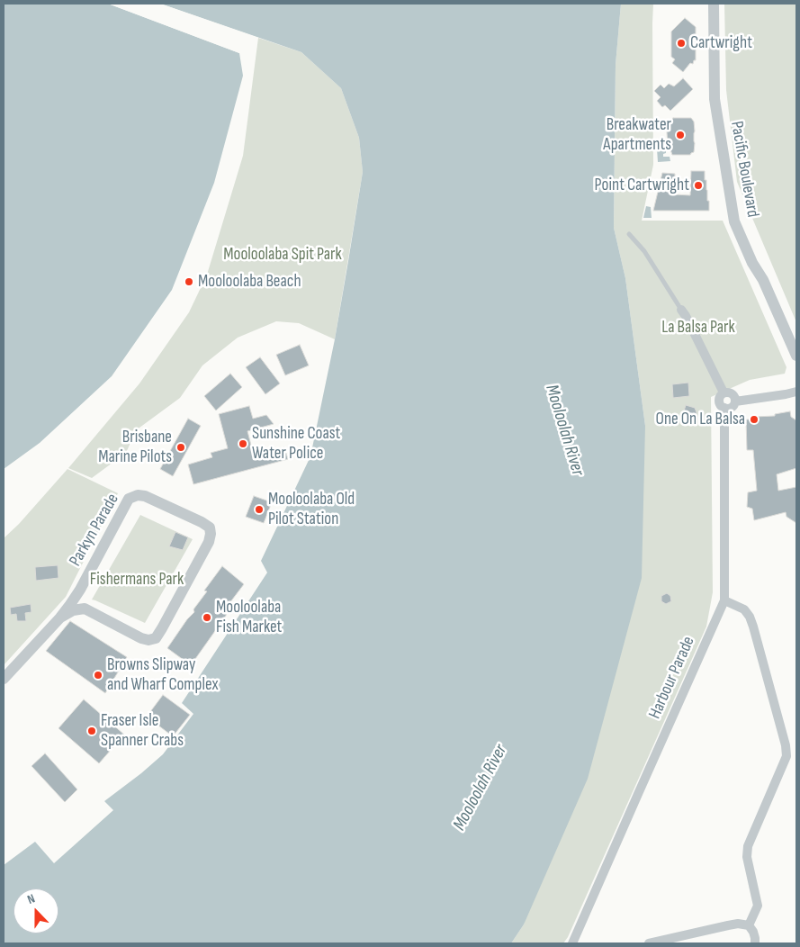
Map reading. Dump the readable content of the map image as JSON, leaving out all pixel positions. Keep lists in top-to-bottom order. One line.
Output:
{"streets":{"street":["Pacific Boulevard","Parkyn Parade","Harbour Parade"]},"water":["Mooloolah River"],"parks":["Mooloolaba Spit Park","La Balsa Park","Fishermans Park"],"places":["Cartwright","Breakwater Apartments","Point Cartwright","Mooloolaba Beach","One On La Balsa","Sunshine Coast Water Police","Brisbane Marine Pilots","Mooloolaba Old Pilot Station","Mooloolaba Fish Market","Browns Slipway and Wharf Complex","Fraser Isle Spanner Crabs"],"north":"top"}
